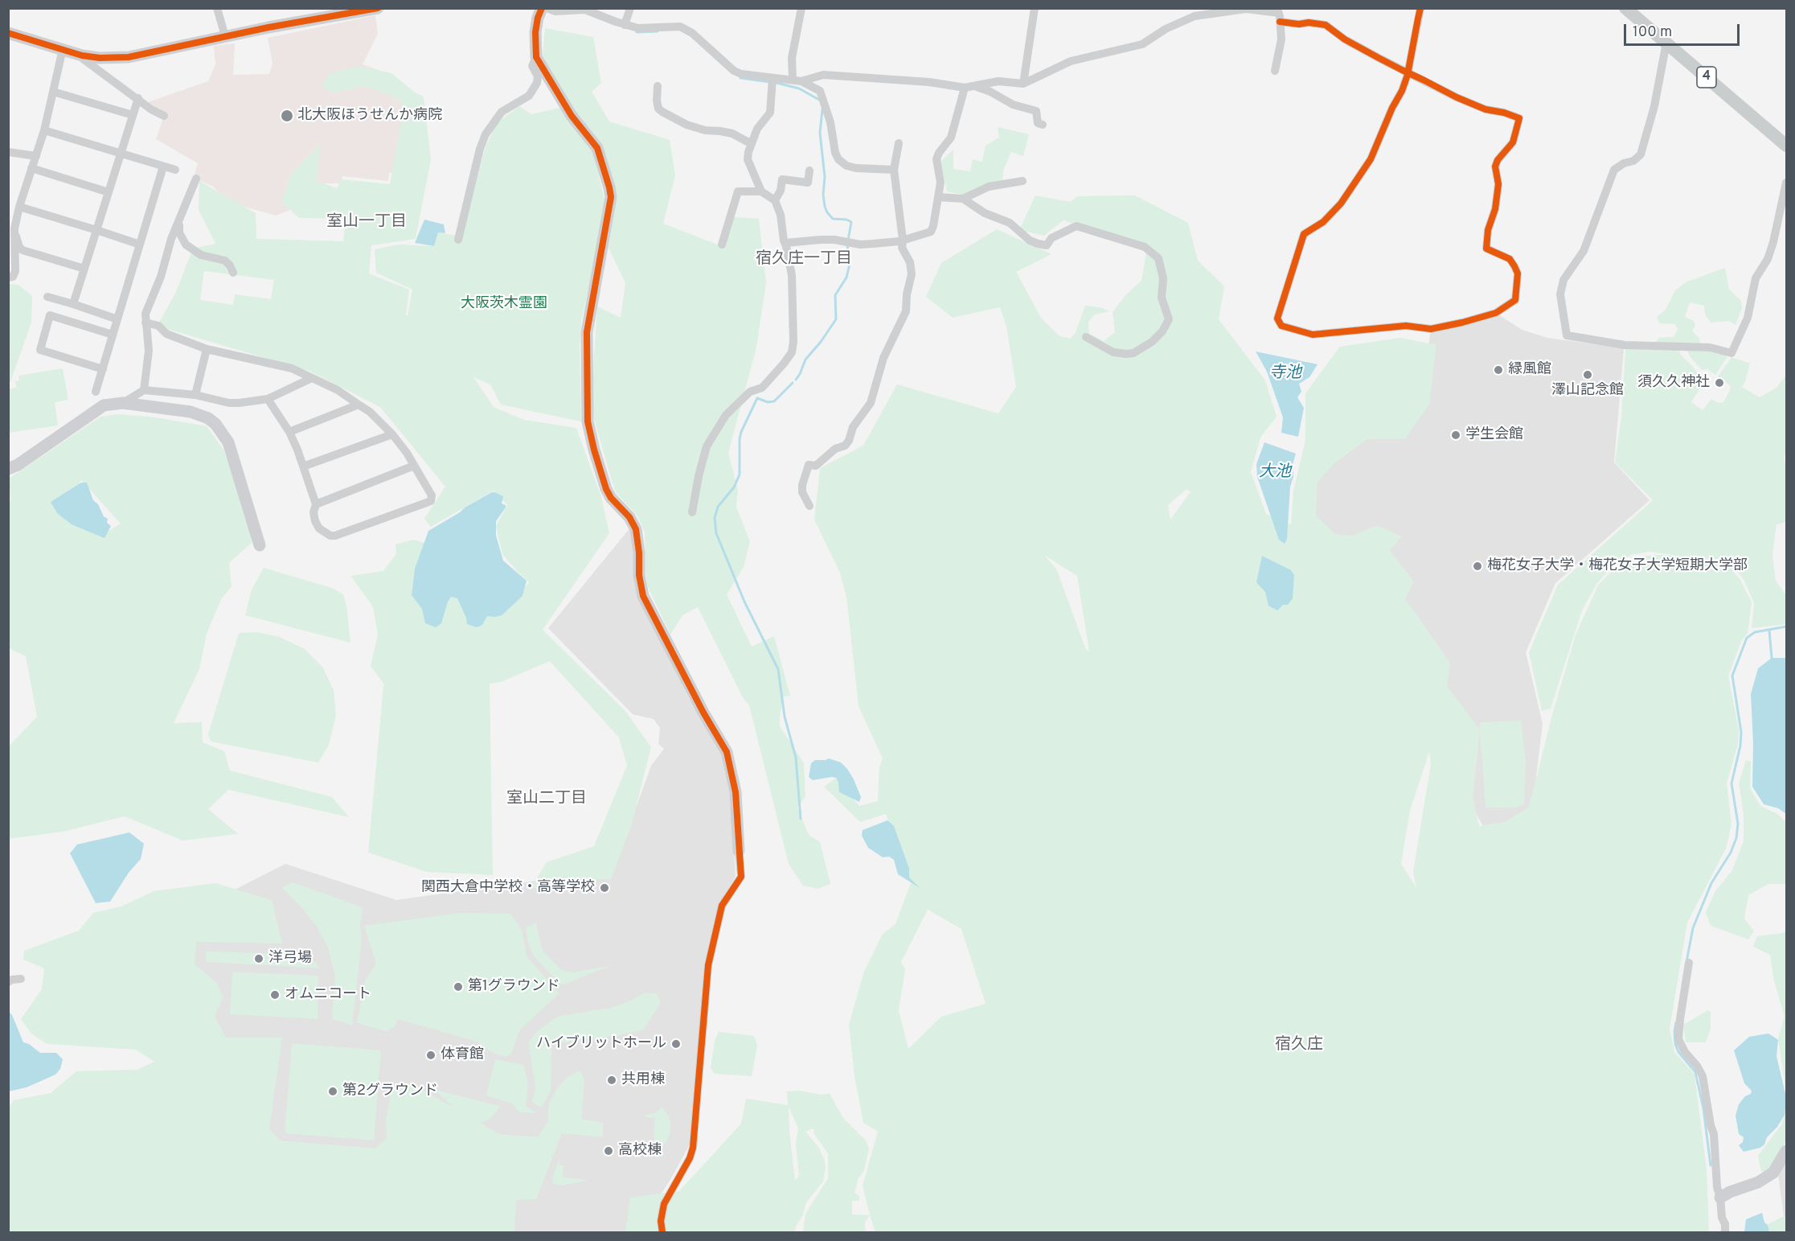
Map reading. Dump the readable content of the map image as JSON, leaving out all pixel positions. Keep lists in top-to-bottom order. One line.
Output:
{"streets":{"main road":["4"]},"districts":["室山一丁目","宿久庄一丁目","室山二丁目","宿久庄"],"water":["寺池","大池"],"parks":["大阪茨木霊園"],"places":["北大阪ほうせんか病院","緑風館","澤山記念館","須久久神社","学生会館","梅花女子大学・梅花女子大学短期大学部","関西大倉中学校・高等学校","洋弓場","第1グラウンド","オムニコート","ハイブリットホール","体育館","共用棟","第2グラウンド","高校棟"],"scale_bar":"100 m"}
